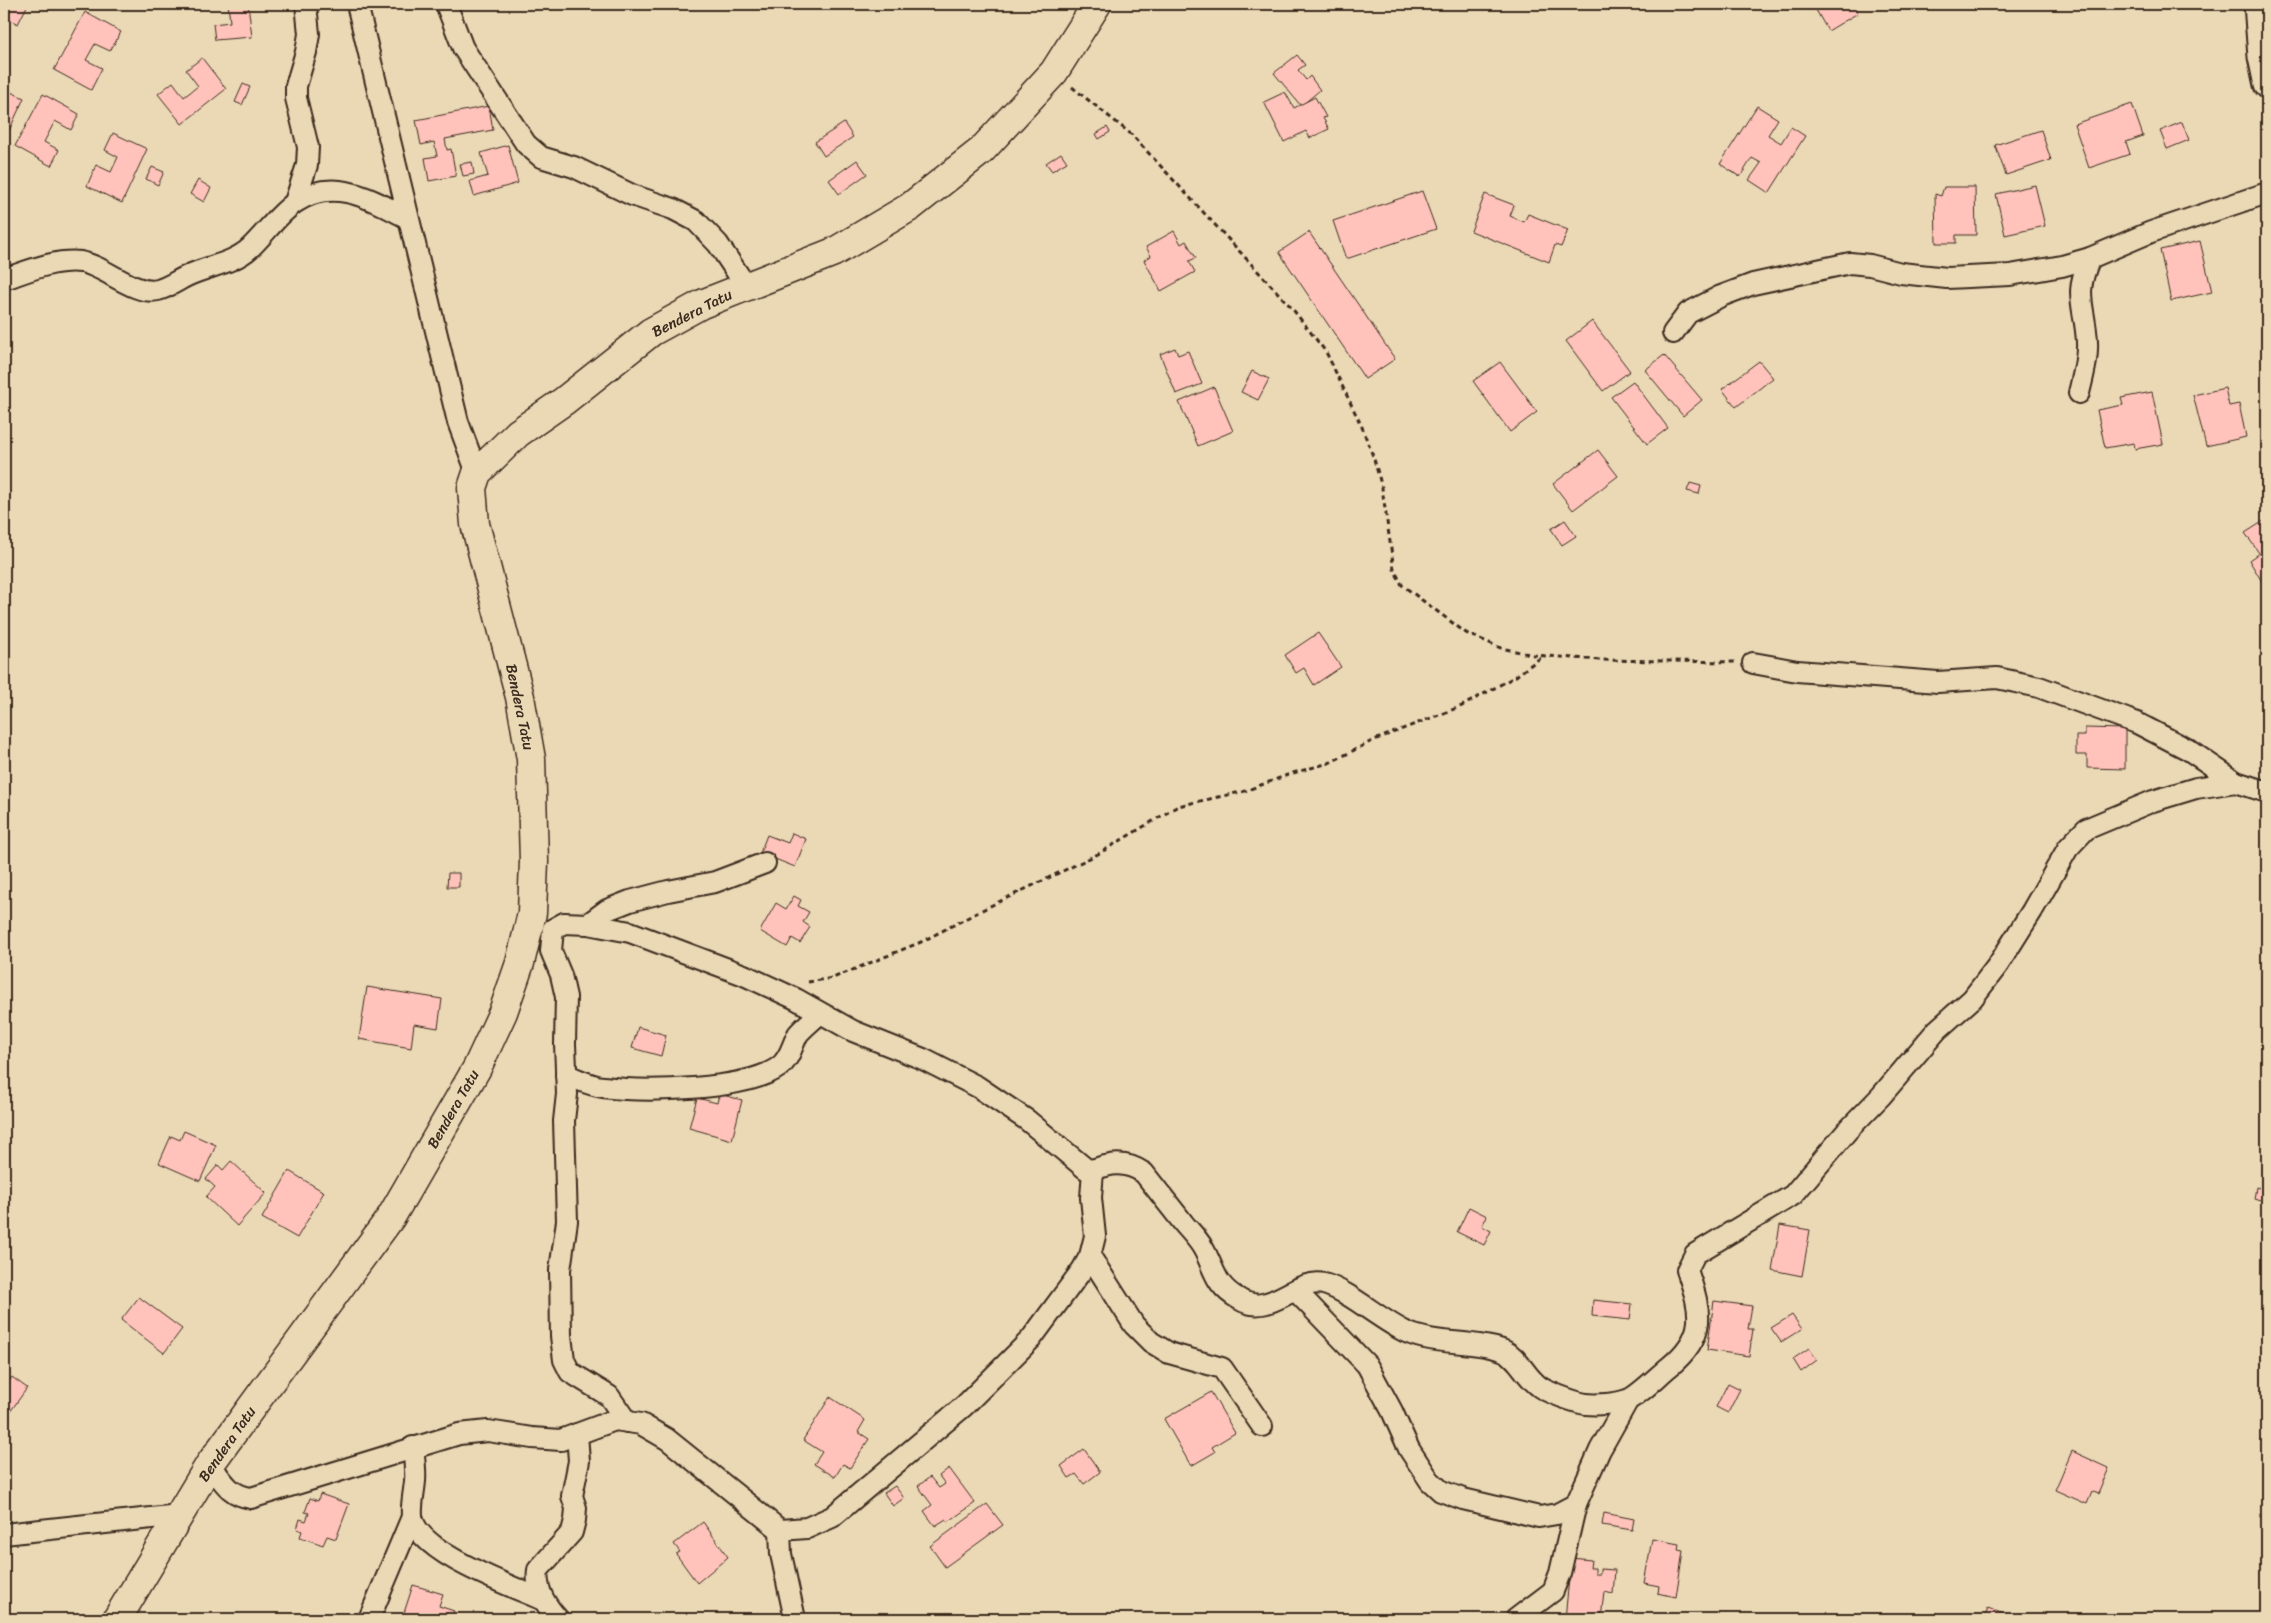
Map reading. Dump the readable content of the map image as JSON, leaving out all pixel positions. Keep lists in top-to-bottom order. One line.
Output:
{"streets":{"main road":["Bendera Tatu"]}}
